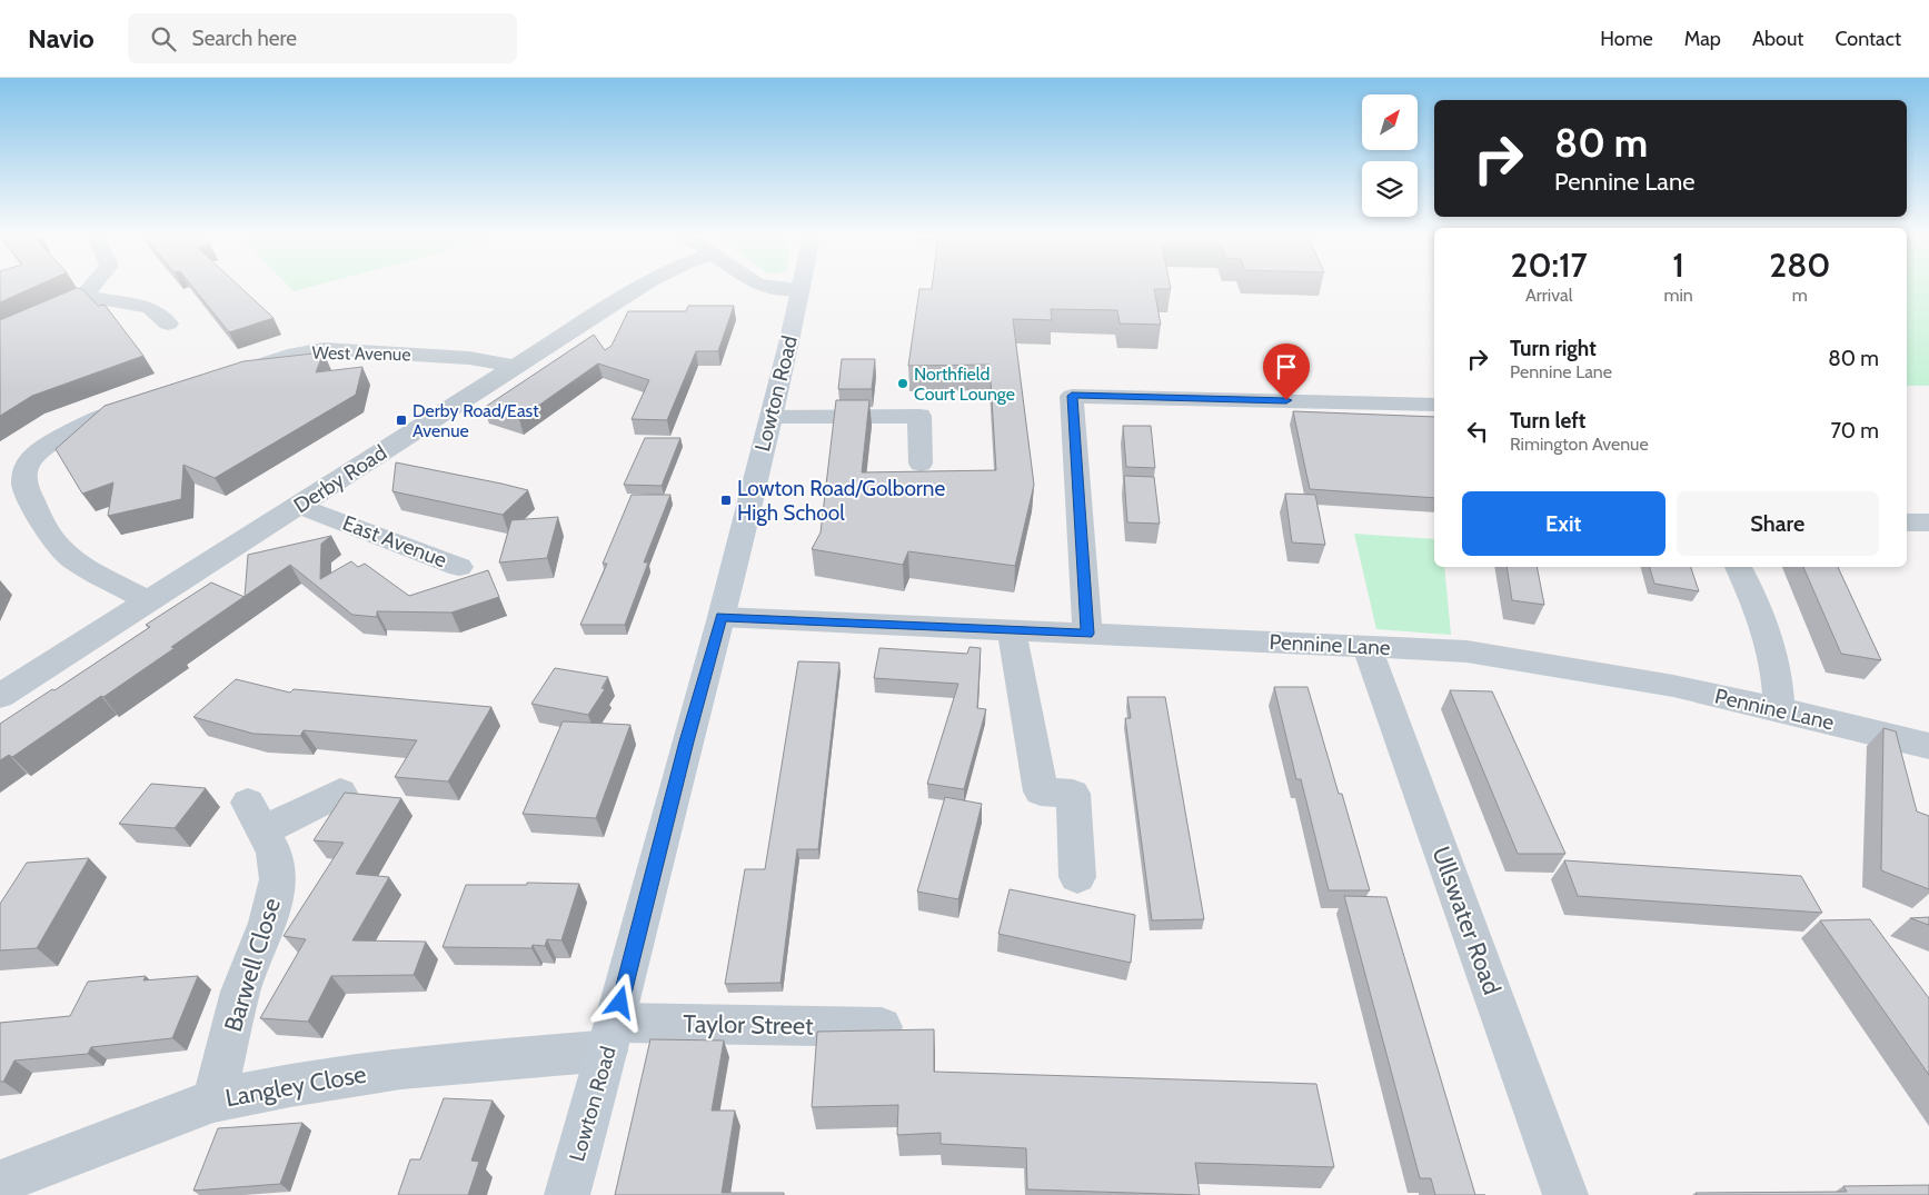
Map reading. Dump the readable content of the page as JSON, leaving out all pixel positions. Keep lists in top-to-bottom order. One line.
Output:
{"streets":{"main road":["Lowton Road"],"street":["West Avenue","Derby Road","East Avenue","Pennine Lane","Ullswater Road","Barwell Close","Taylor Street","Langley Close"]},"crossings":[["West Avenue","Derby Road"],["Lowton Road","Pennine Lane"],["Lowton Road","Taylor Street"],["Lowton Road","Langley Close"],["Derby Road","East Avenue"],["Pennine Lane","Ullswater Road"],["Barwell Close","Langley Close"],["Taylor Street","Langley Close"]],"places":{"other":["Northfield Court Lounge"],"transit":["Derby Road/East Avenue","Lowton Road/Golborne High School"]},"north":"top right","page":{"header":"Navio","search":"Search here","nav":["Home","Map","About","Contact"],"turn":["80 m","Pennine Lane"],"eta":["20:17","Arrival","1","min","280","m"],"list":[{"name":"Turn right","note":"Pennine Lane","value":"80 m"},{"name":"Turn left","note":"Rimington Avenue","value":"70 m"}],"buttons":["Exit","Share"]}}
